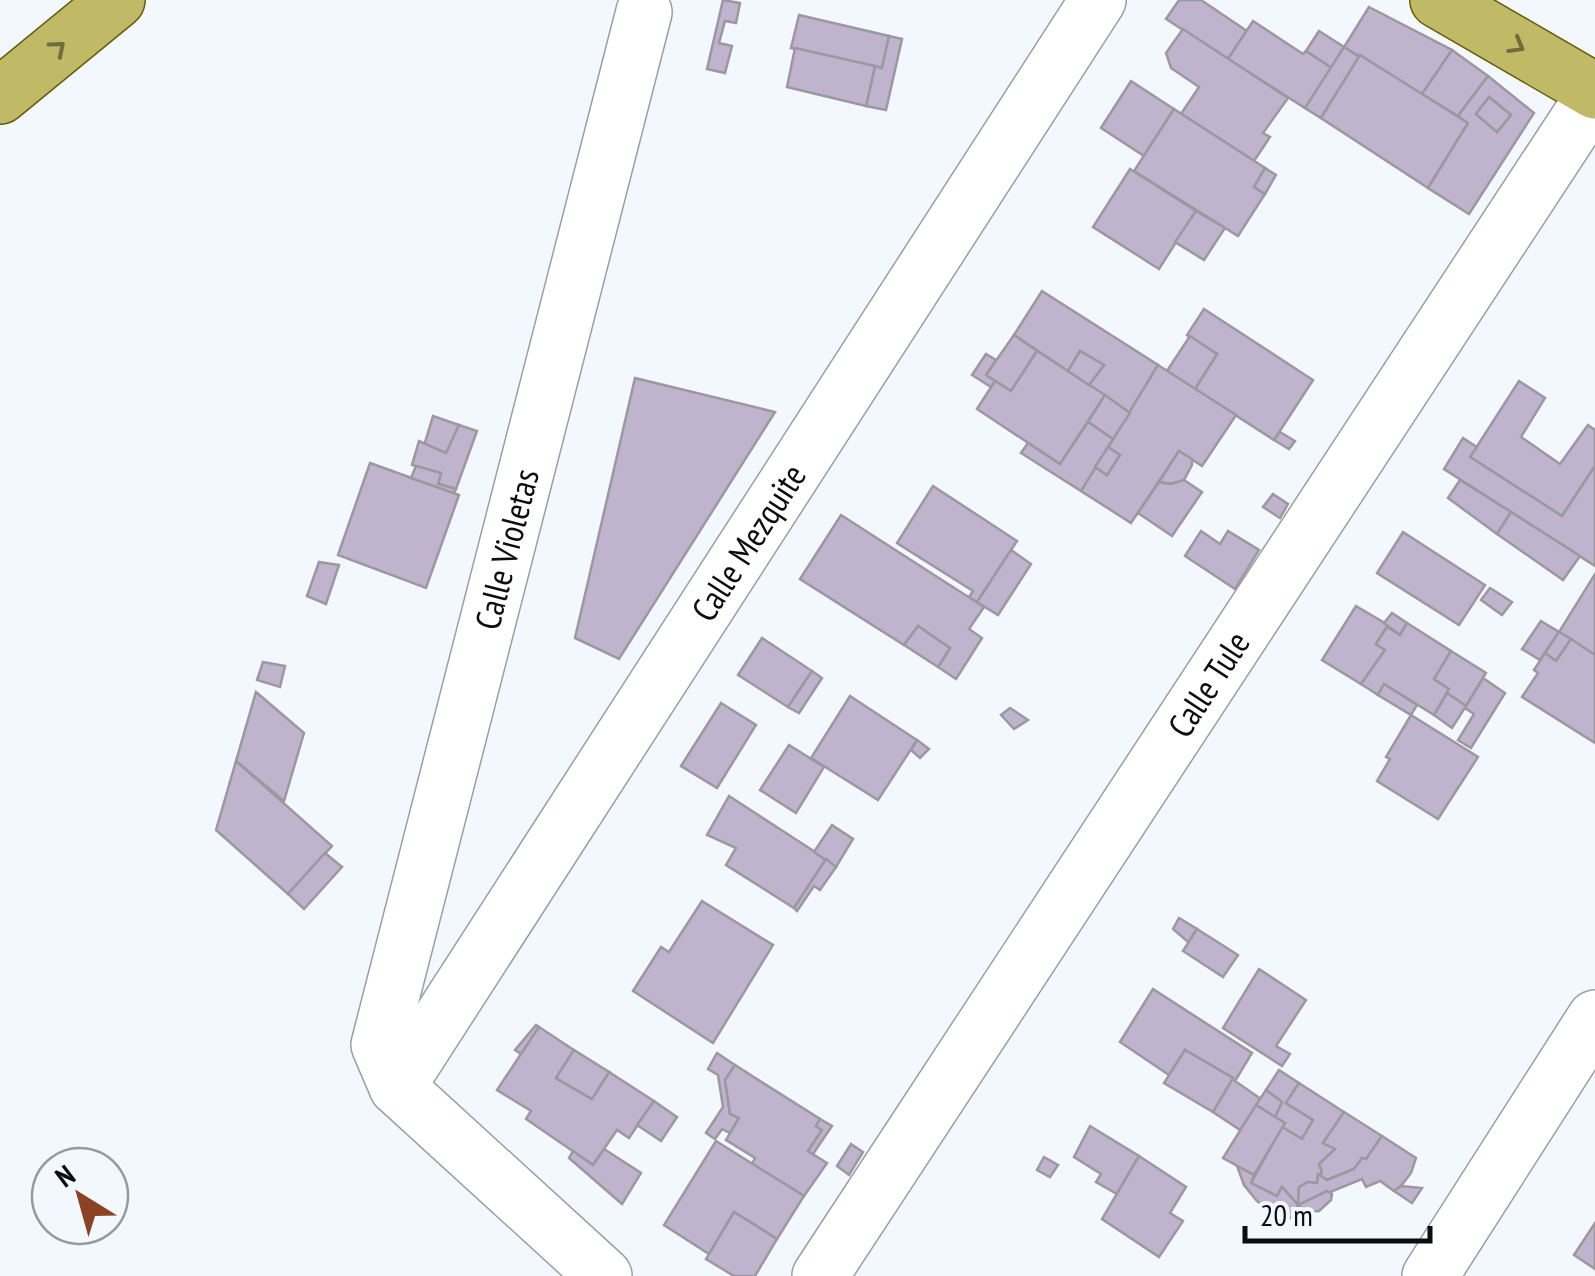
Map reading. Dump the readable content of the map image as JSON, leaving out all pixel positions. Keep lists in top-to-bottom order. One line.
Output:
{"streets":{"street":["Calle Mezquite","Calle Violetas","Calle Tule"]},"crossings":[["Calle Mezquite","Calle Violetas"]],"scale_bar":"20 m","north":"top left"}
